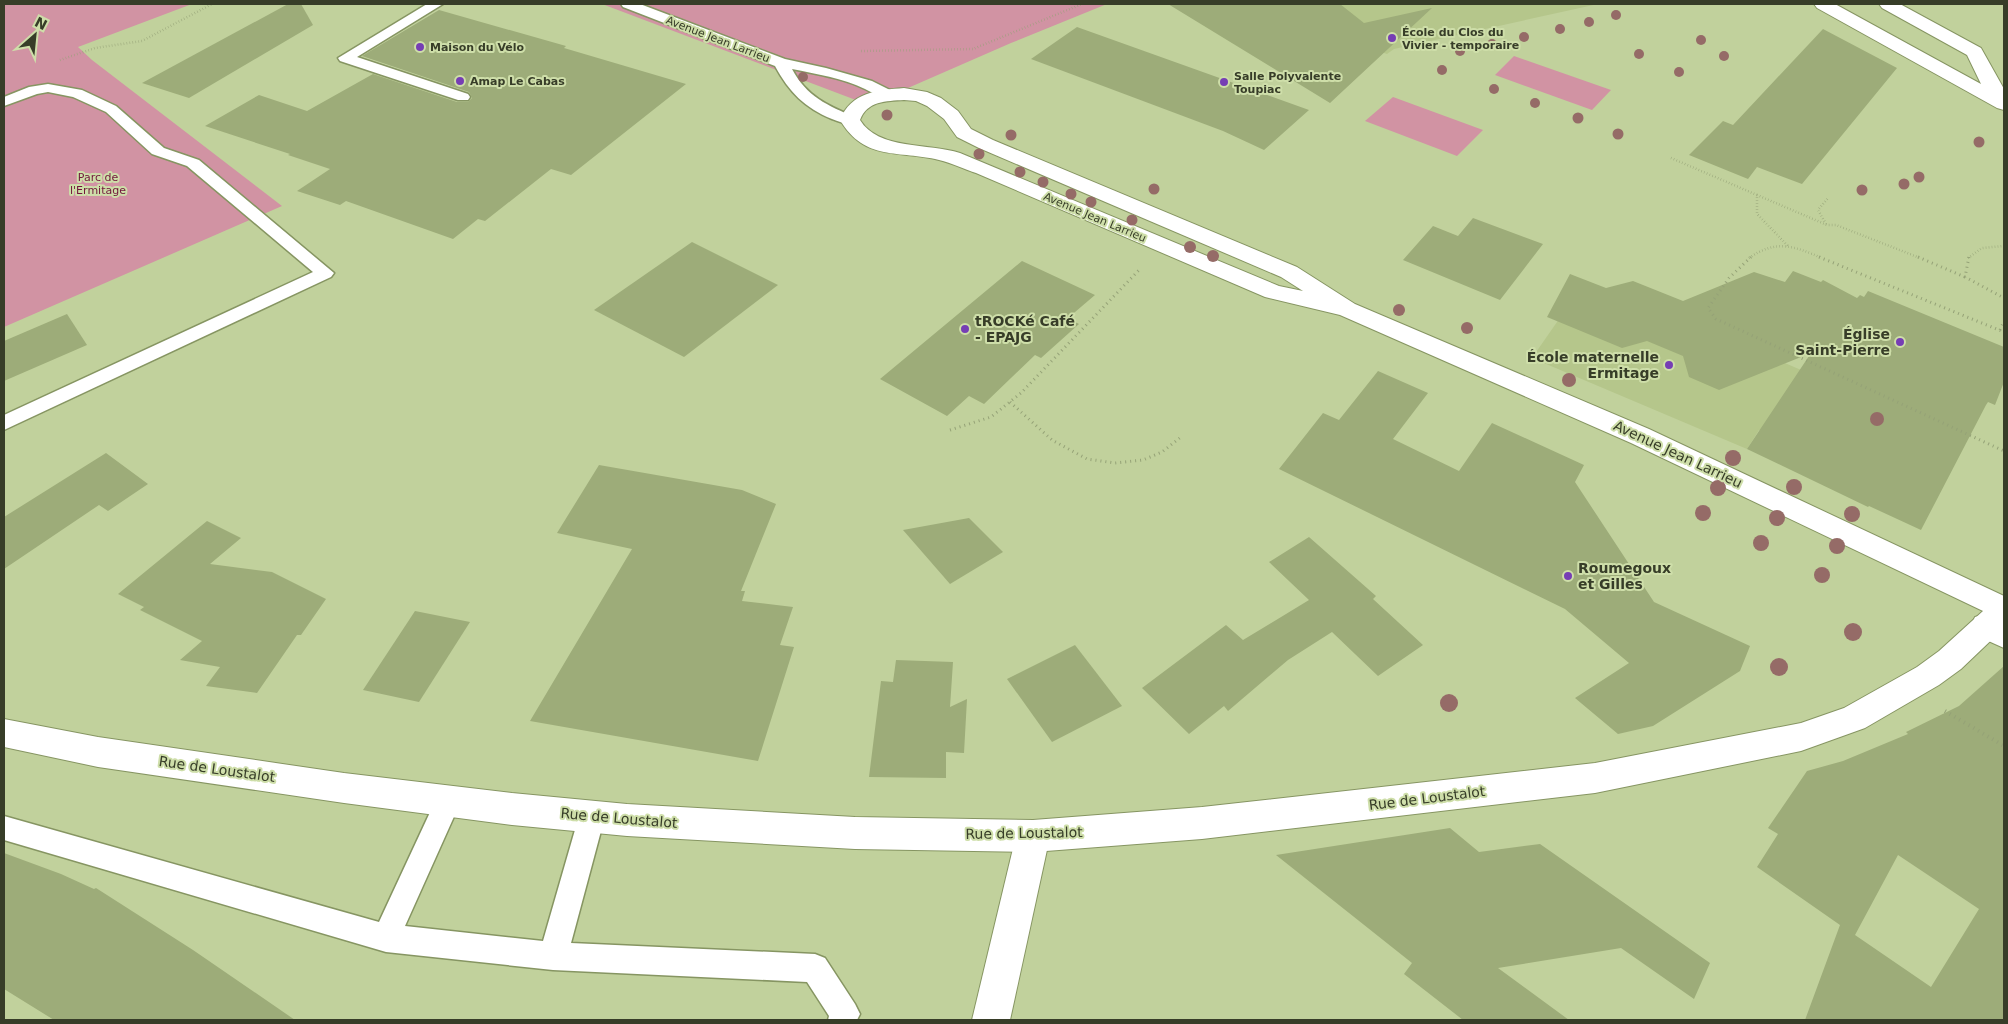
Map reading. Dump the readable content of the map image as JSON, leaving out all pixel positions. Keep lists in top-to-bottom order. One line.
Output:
{"streets":{"street":["Avenue Jean Larrieu","Rue de Loustalot"]},"crossings":[["Avenue Jean Larrieu","Rue de Loustalot"]],"parks":["Parc de l'Ermitage"],"places":["École du Clos du Vivier - temporaire","Maison du Vélo","Amap Le Cabas","Salle Polyvalente Toupiac","tROCKé Café - EPAJG","Église Saint-Pierre","École maternelle Ermitage","Roumegoux et Gilles"],"north":"top right"}
